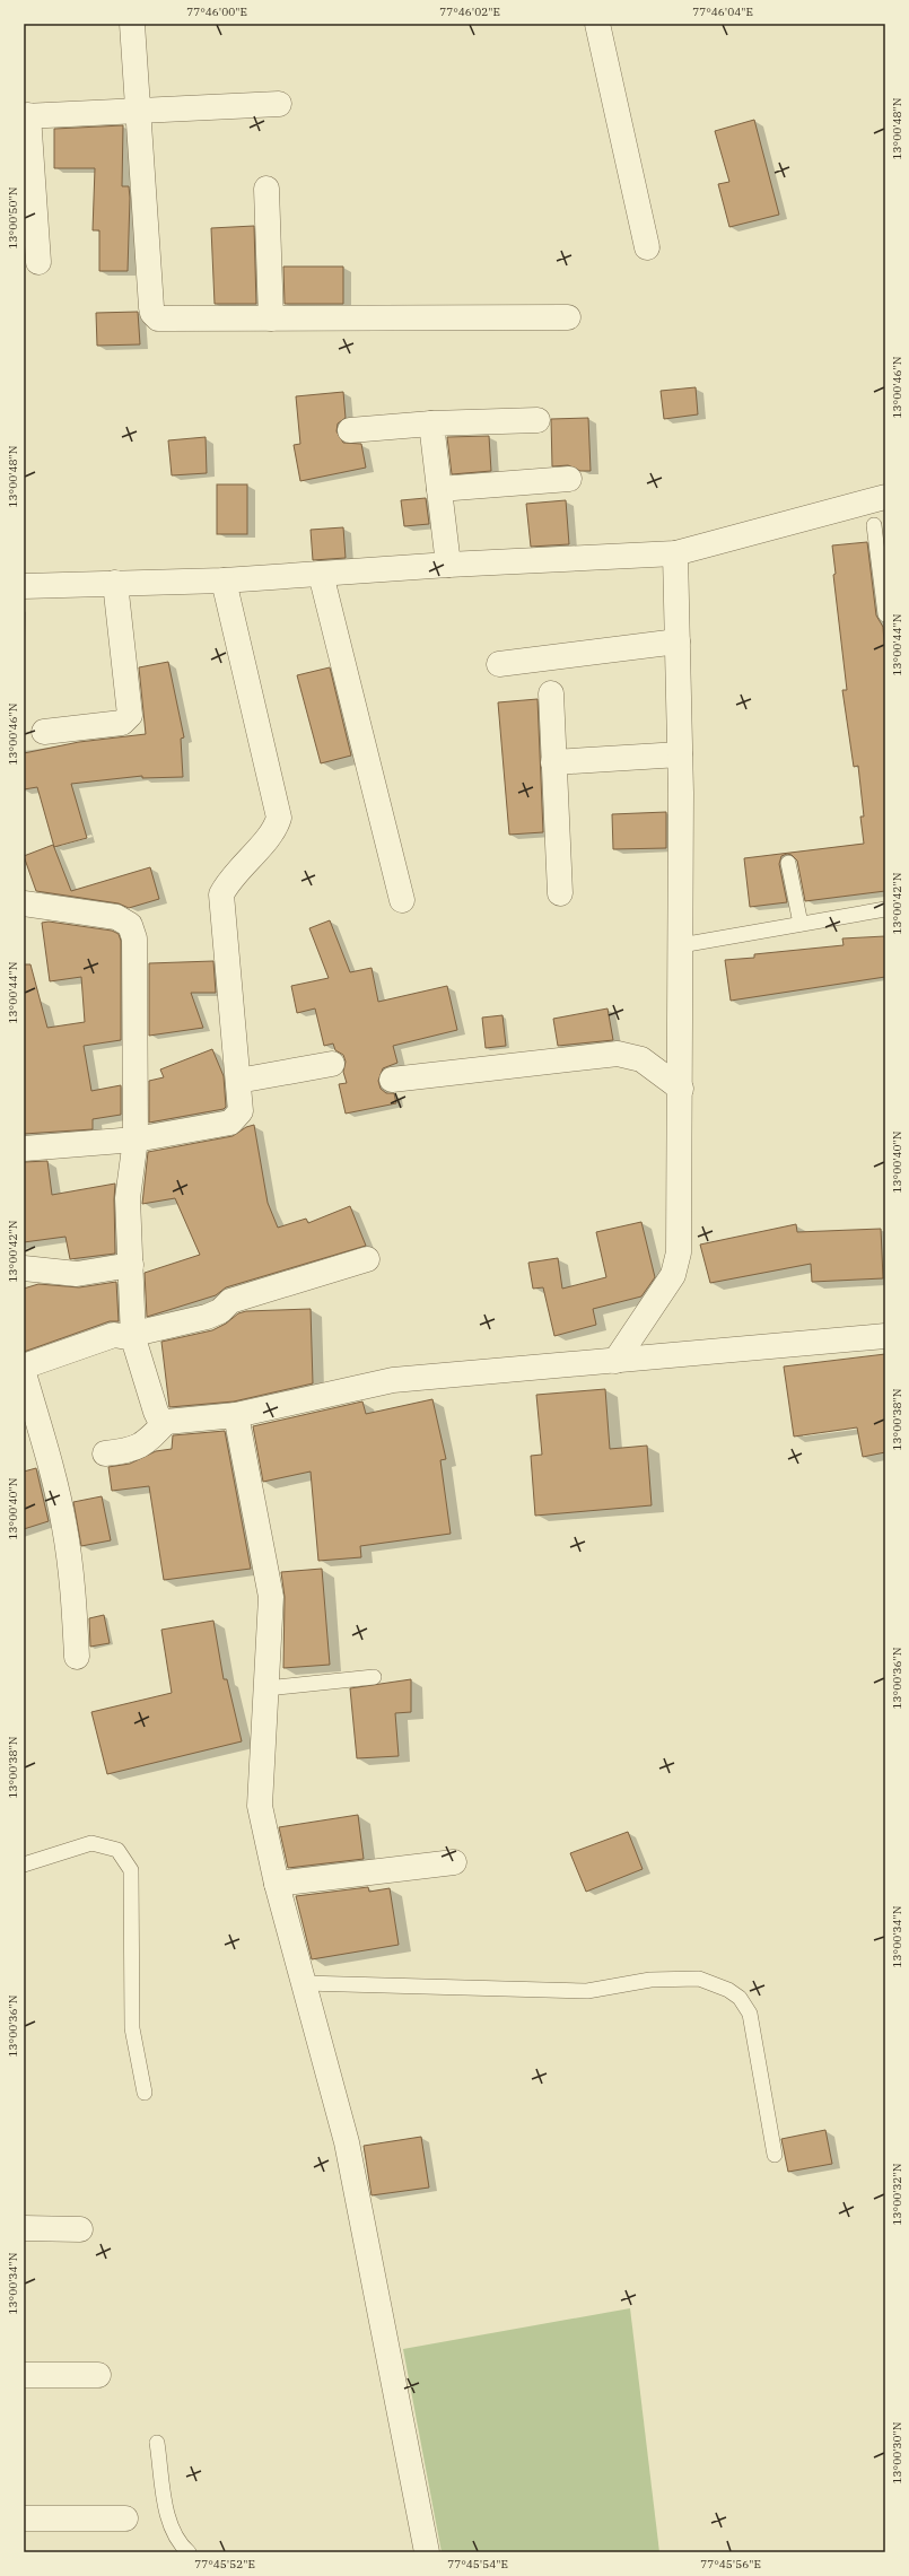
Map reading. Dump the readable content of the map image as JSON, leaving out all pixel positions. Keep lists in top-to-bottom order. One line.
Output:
{"coordinates":["77°46'00\"E","77°46'02\"E","77°46'04\"E","13°00'48\"N","13°00'50\"N","13°00'46\"N","13°00'44\"N","13°00'42\"N","13°00'40\"N","13°00'38\"N","13°00'36\"N","13°00'34\"N","13°00'32\"N","13°00'30\"N","77°45'52\"E","77°45'54\"E","77°45'56\"E"]}
